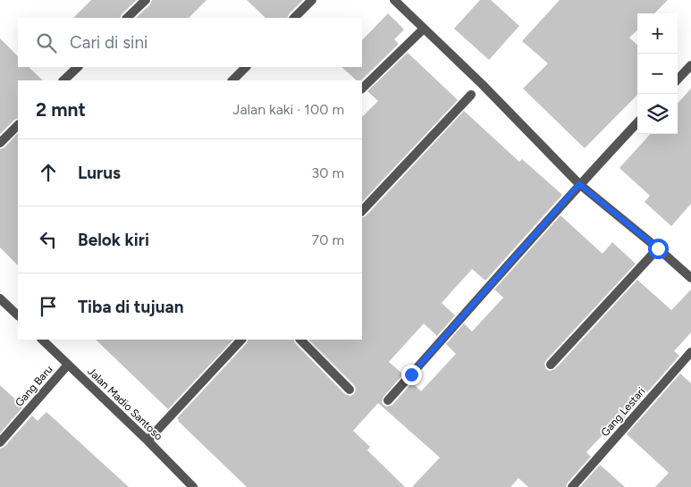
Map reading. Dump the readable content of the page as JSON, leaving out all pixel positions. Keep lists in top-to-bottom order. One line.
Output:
{"streets":{"street":["Gang Baru","Jalan Madio Santoso","Gang Lestari"]},"crossings":[["Gang Baru","Jalan Madio Santoso"]],"page":{"map_buttons":["+","−"],"search":"Cari di sini","heading":["2 mnt","Jalan kaki · 100 m"],"list":[["Lurus","30 m"],["Belok kiri","70 m"],"Tiba di tujuan"]}}
